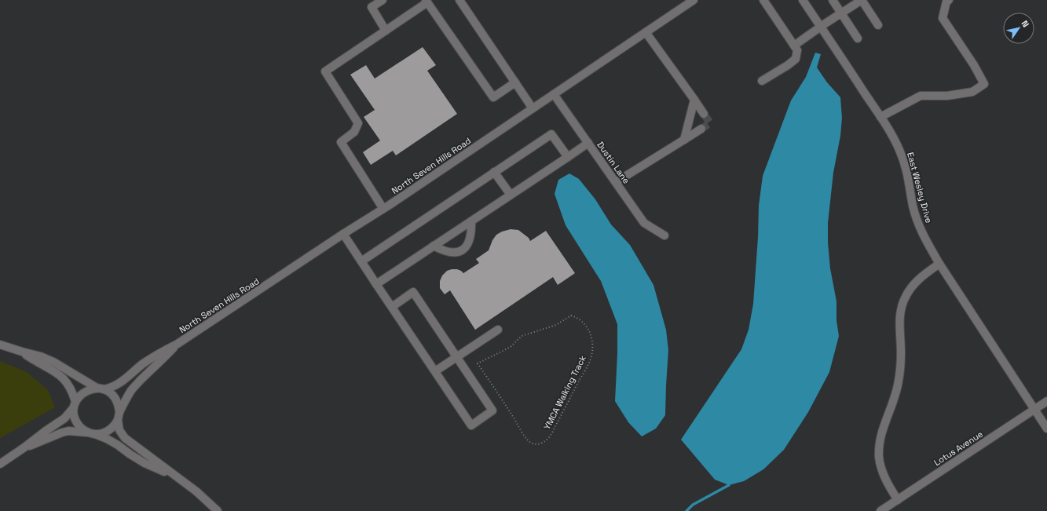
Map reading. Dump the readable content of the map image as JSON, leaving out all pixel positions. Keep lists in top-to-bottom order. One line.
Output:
{"streets":{"street":["Dustin Lane","North Seven Hills Road","East Wesley Drive","Lotus Avenue"],"path":["YMCA Walking Track"]},"crossings":[["Dustin Lane","North Seven Hills Road"],["East Wesley Drive","Lotus Avenue"]],"north":"top right"}
